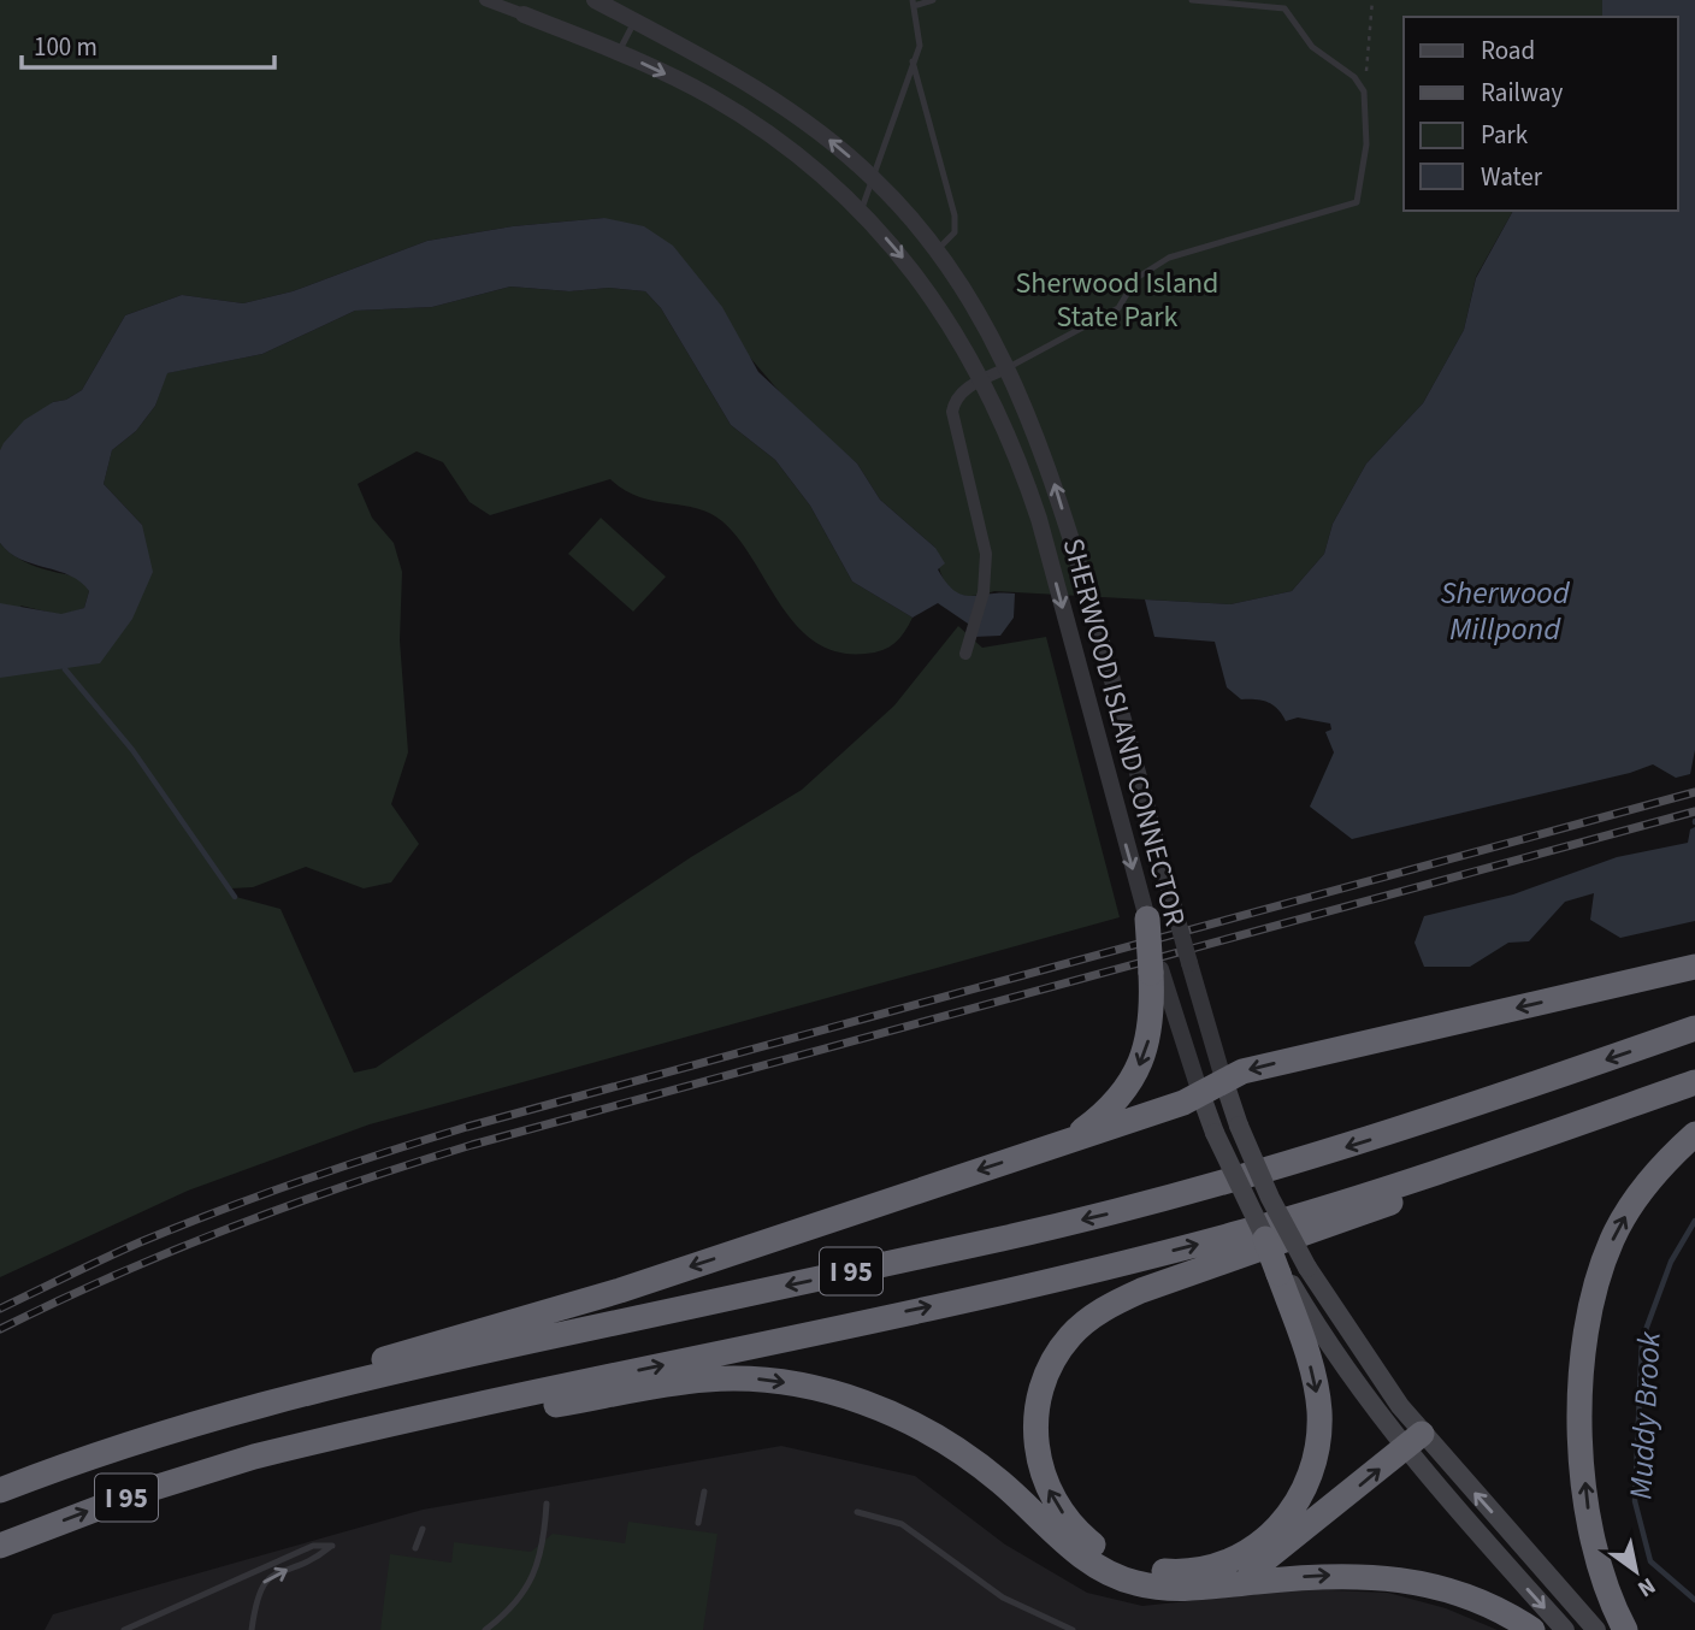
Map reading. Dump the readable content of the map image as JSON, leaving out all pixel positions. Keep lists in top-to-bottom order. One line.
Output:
{"streets":{"highway":["I 95"],"main road":["SHERWOOD ISLAND CONNECTOR"]},"water":["Sherwood Millpond","Muddy Brook"],"parks":["Sherwood Island State Park"],"legend":["Road","Railway","Park","Water"],"scale_bar":"100 m","north":"bottom right"}
